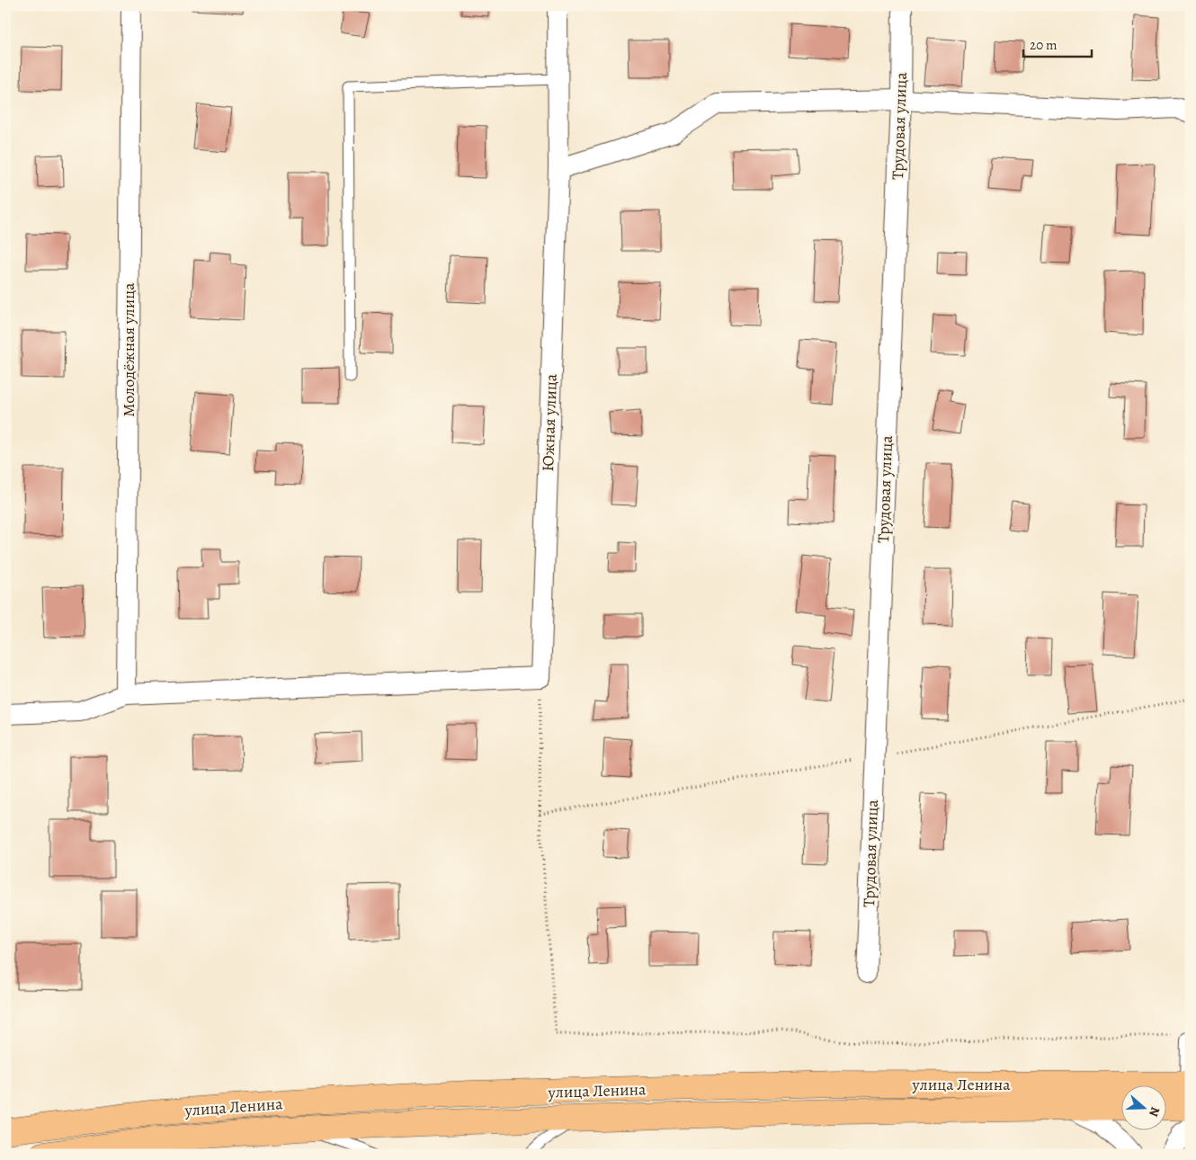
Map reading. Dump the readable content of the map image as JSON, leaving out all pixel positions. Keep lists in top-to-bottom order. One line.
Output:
{"streets":{"main road":["улица Ленина"],"street":["Трудовая улица","Молодёжная улица","Южная улица"]},"scale_bar":"20 m","north":"right"}
